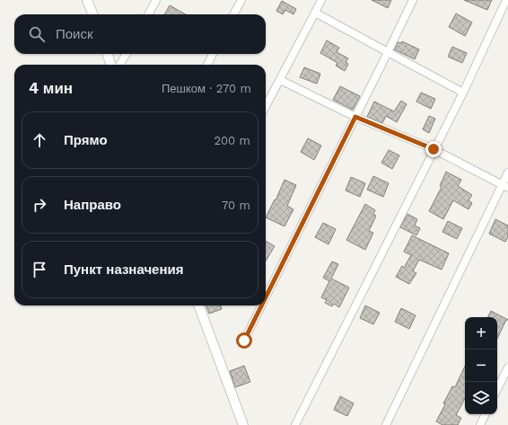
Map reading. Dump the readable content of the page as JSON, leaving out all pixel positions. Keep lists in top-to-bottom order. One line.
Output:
{"page":{"search":"Поиск","heading":["4 мин","Пешком · 270 m"],"list":[["Прямо","200 m"],["Направо","70 m"],"Пункт назначения"],"map_buttons":["+","−"]}}
